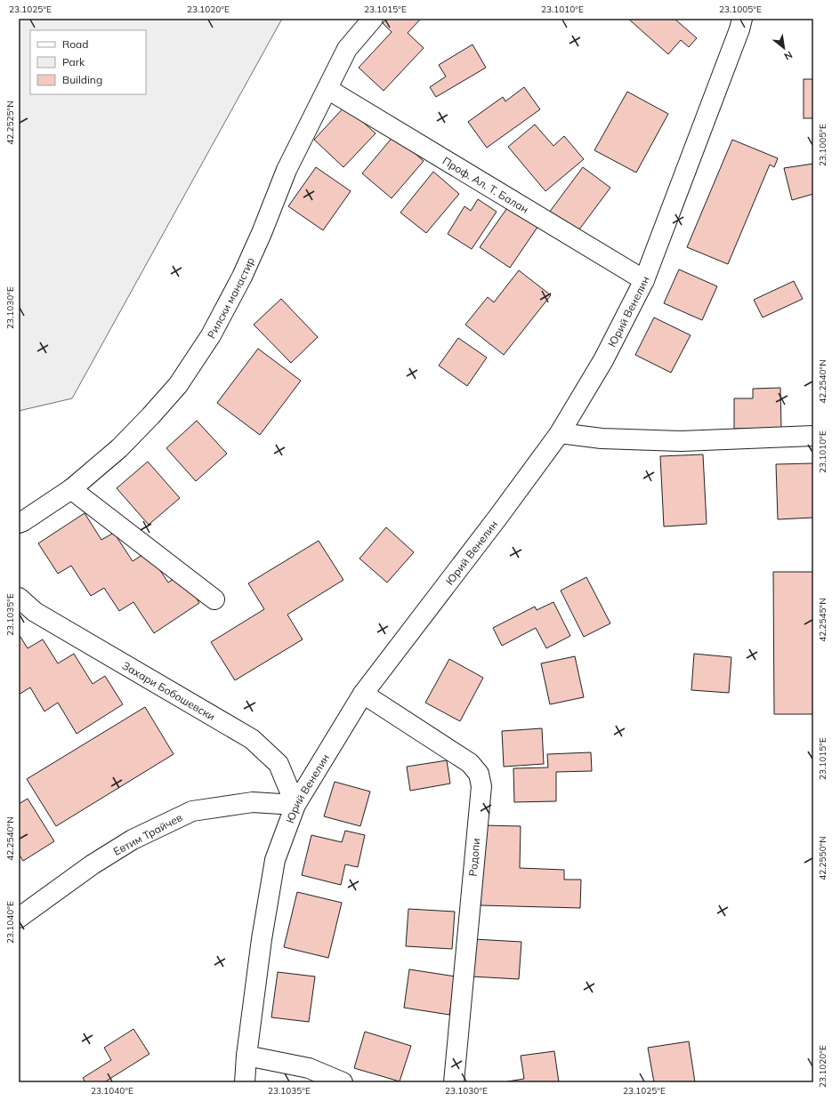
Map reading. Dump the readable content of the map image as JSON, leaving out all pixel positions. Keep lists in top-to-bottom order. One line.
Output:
{"streets":{"street":["Проф. Ал. Т. Балан","Рилски манастир","Юрий Венелин","Захари Бобошевски","Евтим Трайчев","Родопи"]},"crossings":[["Проф. Ал. Т. Балан","Рилски манастир"],["Проф. Ал. Т. Балан","Юрий Венелин"],["Юрий Венелин","Захари Бобошевски"],["Юрий Венелин","Евтим Трайчев"],["Юрий Венелин","Родопи"],["Захари Бобошевски","Евтим Трайчев"]],"legend":["Road","Park","Building"],"north":"bottom right","coordinates":["23.1025°E","23.1020°E","23.1015°E","23.1010°E","23.1005°E","42.2525°N","23.1030°E","42.2540°N","23.1035°E","42.2545°N","42.2550°N","23.1040°E"]}
